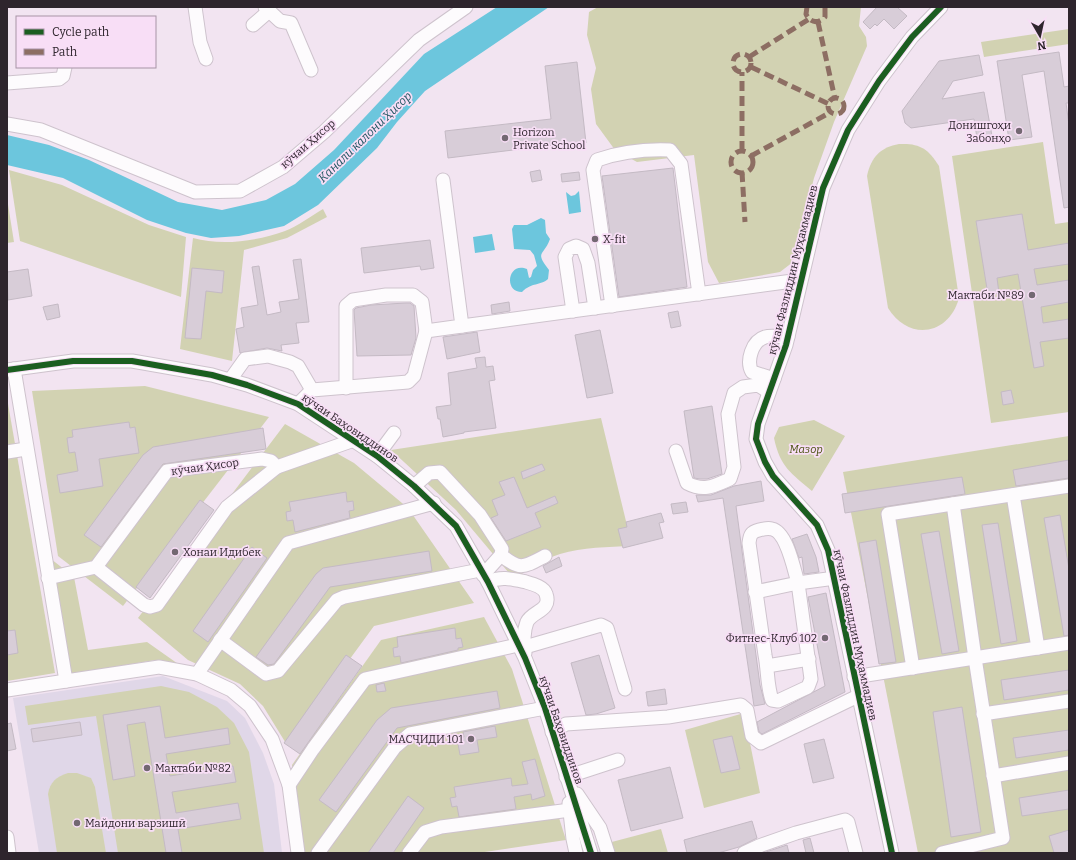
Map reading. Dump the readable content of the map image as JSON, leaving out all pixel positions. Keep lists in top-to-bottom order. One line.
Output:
{"streets":{"street":["кӯчаи Ҳисор","кӯчаи Фазлиддин Муҳаммадиев","кӯчаи Баҳовиддинов"]},"water":["Канали калони Ҳисор"],"parks":["Мазор"],"places":["Донишгоҳи Забонҳо","Horizon Private School","X-fit","Мактаби №89","Хонаи Идибек","Фитнес-Клуб 102","МАСҶИДИ 101","Мактаби №82","Майдони варзишӣ"],"legend":["Cycle path","Path"],"north":"bottom"}
